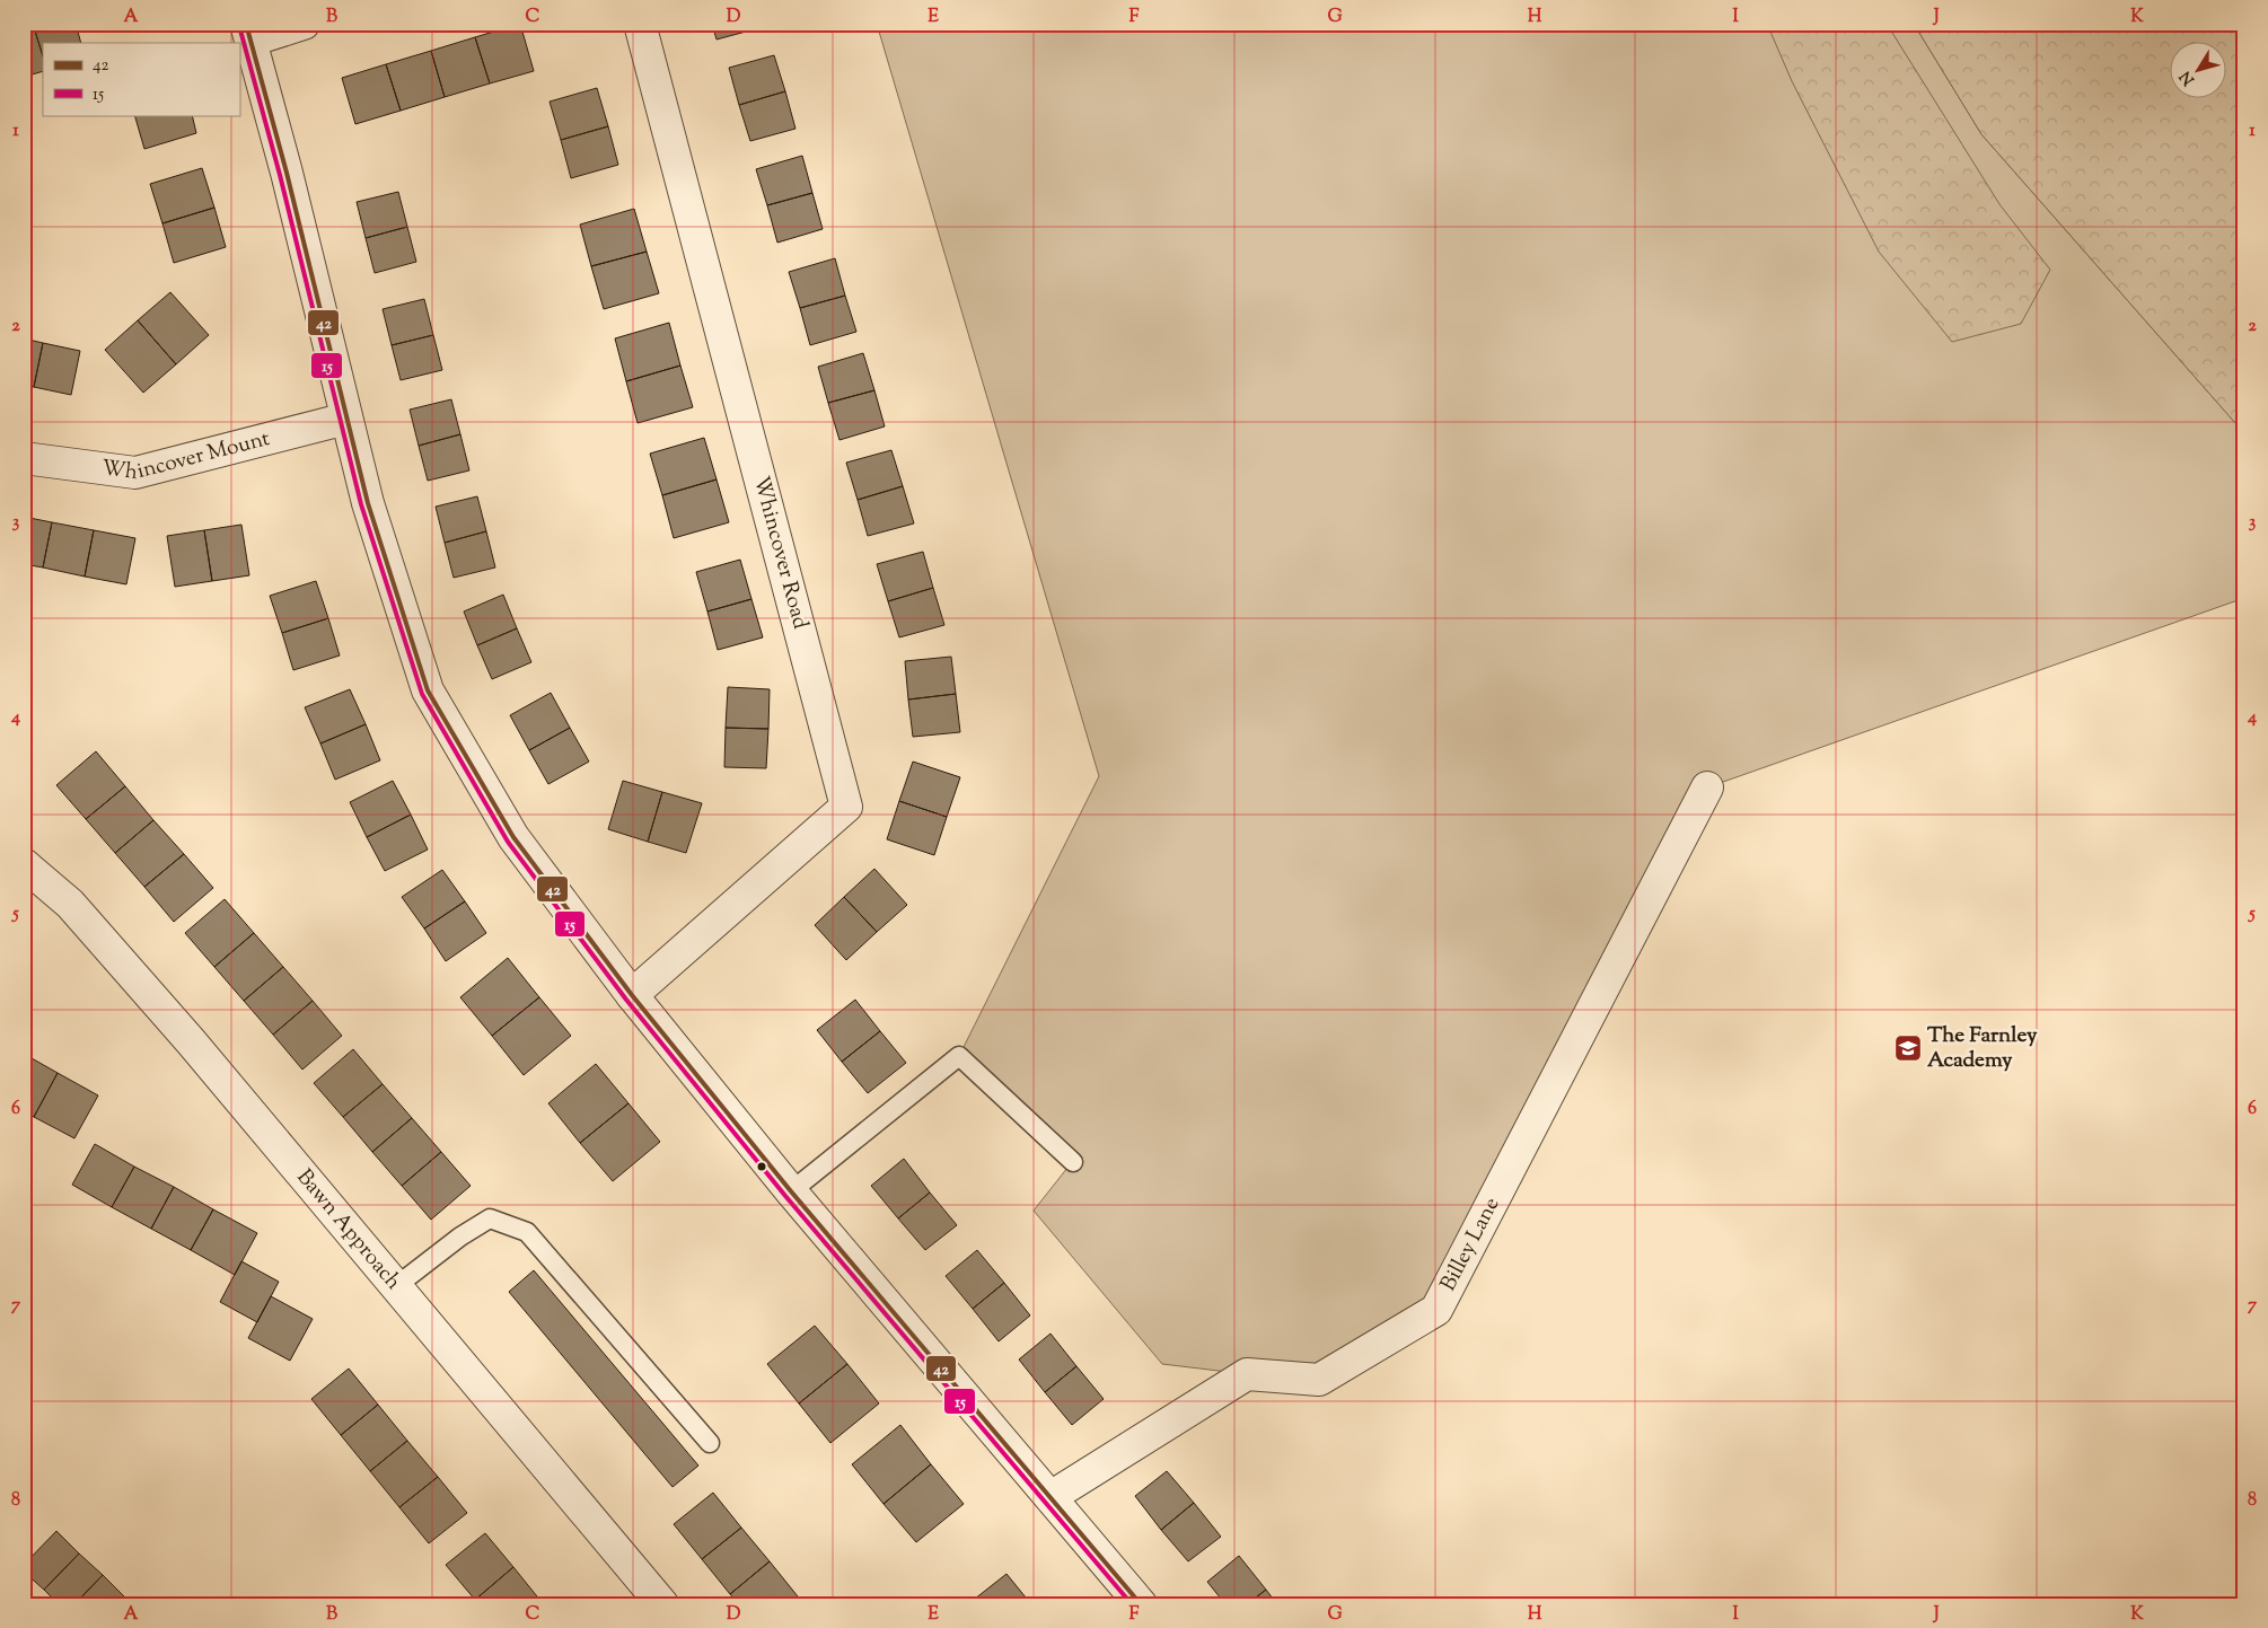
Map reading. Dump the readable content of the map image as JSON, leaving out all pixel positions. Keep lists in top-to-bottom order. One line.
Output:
{"streets":{"street":["Whincover Mount","Whincover Road","Bawn Approach","Billey Lane"]},"places":{"school or university":["The Farnley Academy"]},"lines":["transit line 42","transit line 15"],"legend":["42","15"],"north":"bottom left","grid":{"columns":["A","B","C","D","E","F","G","H","I","J","K"],"rows":["1","2","3","4","5","6","7","8"]}}
